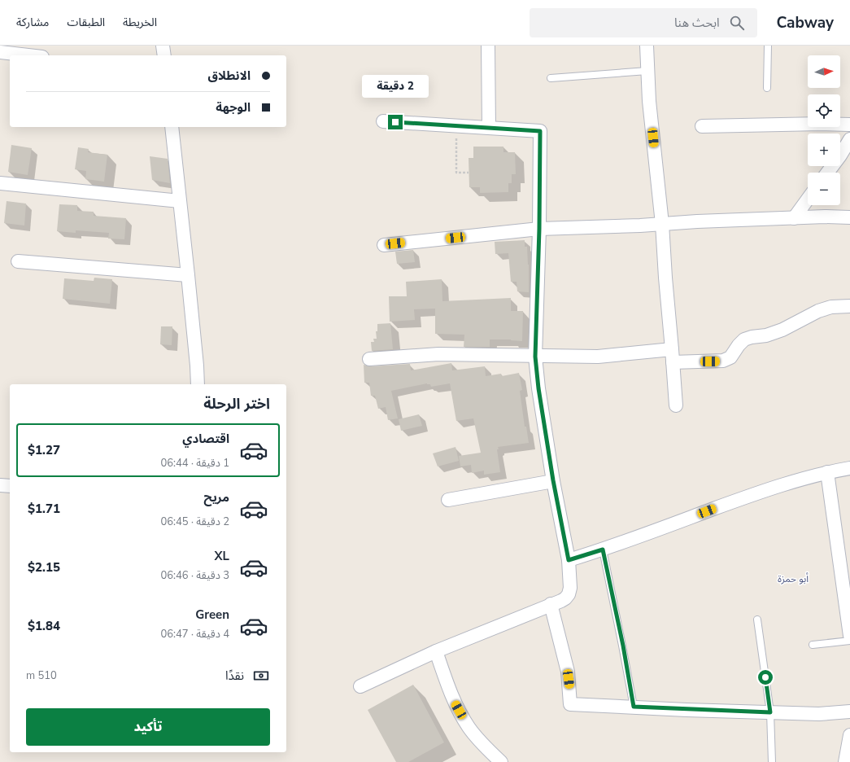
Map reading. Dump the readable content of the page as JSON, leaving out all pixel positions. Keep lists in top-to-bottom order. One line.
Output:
{"districts":["أبو حمزة"],"north":"right","page":{"header":"Cabway","search":"ابحث هنا","nav":["الخريطة","الطبقات","مشاركة"],"map_buttons":["+","−"],"banner":["الانطلاق","الوجهة"],"bubble":"2 دقيقة","heading":"اختر الرحلة","list":[{"name":"اقتصادي","note":"1 دقيقة · 06:44","value":"$1.27"},{"name":"مريح","note":"2 دقيقة · 06:45","value":"$1.71"},{"name":"XL","note":"3 دقيقة · 06:46","value":"$2.15"},{"name":"Green","note":"4 دقيقة · 06:47","value":"$1.84"}],"pay":["نقدًا","510 m"],"buttons":"تأكيد"}}
